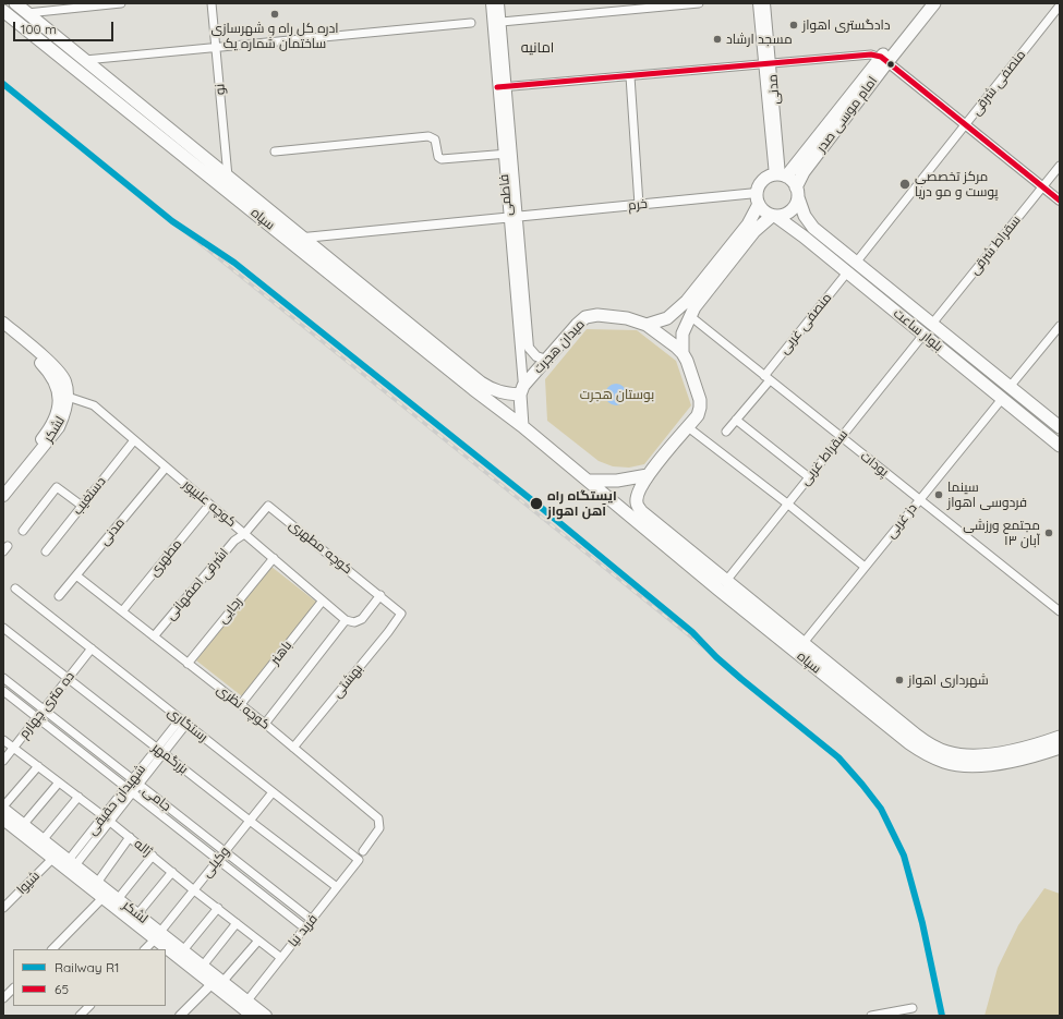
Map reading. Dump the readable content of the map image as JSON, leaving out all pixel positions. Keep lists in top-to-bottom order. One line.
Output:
{"streets":{"main road":["امام موسی صدر","سپاه","بلوار ساعت","میدان هجرت","لشکر"],"street":["منصفی شرقی","نو","مدنی","فاطمی","خرم","سقراط شرقی","منصفی غربی","سقراط غربی","پودات","دستغیب","کوچه علیپور","دز غربی","کوچه مطهری","مطهری","اشرفی اصفهانی","رجایی","باهنر","بهشتی","ده متری چهارم","کوچه نظری","رستگاری","بزرگمهر","جامی","شهیدان حقیقی","ژاله","وکیلی","شیوا","فرید نیا"]},"crossings":[["منصفی شرقی","بلوار ساعت"],["نو","سپاه"],["مدنی","امام موسی صدر"],["مدنی","خرم"],["مدنی","بلوار ساعت"],["مدنی","کوچه علیپور"],["مدنی","کوچه نظری"],["امام موسی صدر","خرم"],["امام موسی صدر","بلوار ساعت"],["فاطمی","خرم"],["فاطمی","سپاه"],["فاطمی","میدان هجرت"],["خرم","بلوار ساعت"],["سپاه","میدان هجرت"],["سپاه","سقراط غربی"],["سپاه","دز غربی"],["سقراط شرقی","بلوار ساعت"],["منصفی غربی","بلوار ساعت"],["منصفی غربی","پودات"],["بلوار ساعت","سقراط غربی"],["بلوار ساعت","دز غربی"],["لشکر","کوچه علیپور"],["لشکر","شهیدان حقیقی"],["لشکر","وکیلی"],["لشکر","شیوا"],["لشکر","فرید نیا"],["سقراط غربی","پودات"],["پودات","دز غربی"],["دستغیب","کوچه علیپور"],["کوچه علیپور","کوچه مطهری"],["کوچه علیپور","مطهری"],["کوچه علیپور","اشرفی اصفهانی"],["کوچه علیپور","رجایی"],["کوچه علیپور","باهنر"],["کوچه مطهری","اشرفی اصفهانی"],["کوچه مطهری","بهشتی"],["مطهری","کوچه نظری"],["اشرفی اصفهانی","کوچه نظری"],["رجایی","کوچه نظری"],["باهنر","کوچه نظری"],["بهشتی","کوچه نظری"],["ده متری چهارم","رستگاری"],["ده متری چهارم","بزرگمهر"],["ده متری چهارم","جامی"],["ده متری چهارم","ژاله"],["رستگاری","شهیدان حقیقی"],["رستگاری","وکیلی"],["رستگاری","فرید نیا"],["بزرگمهر","شهیدان حقیقی"],["بزرگمهر","وکیلی"],["بزرگمهر","فرید نیا"],["جامی","شهیدان حقیقی"],["جامی","وکیلی"],["جامی","فرید نیا"],["شهیدان حقیقی","ژاله"],["ژاله","وکیلی"],["ژاله","فرید نیا"]],"districts":["امانیه"],"parks":["بوستان هجرت"],"places":["ادره کل راه و شهرسازی ساختمان شماره یک","دادگستری اهواز","مسجد ارشاد","مرکز تخصصی پوست و مو دریا","سینما فردوسی اهواز","ایستگاه راه آهن اهواز","مجتمع ورزشی ۱۳ آبان","شهرداری اهواز"],"lines":["transit line 65","rail line R1"],"legend":["Railway R1","65"],"scale_bar":"100 m"}
